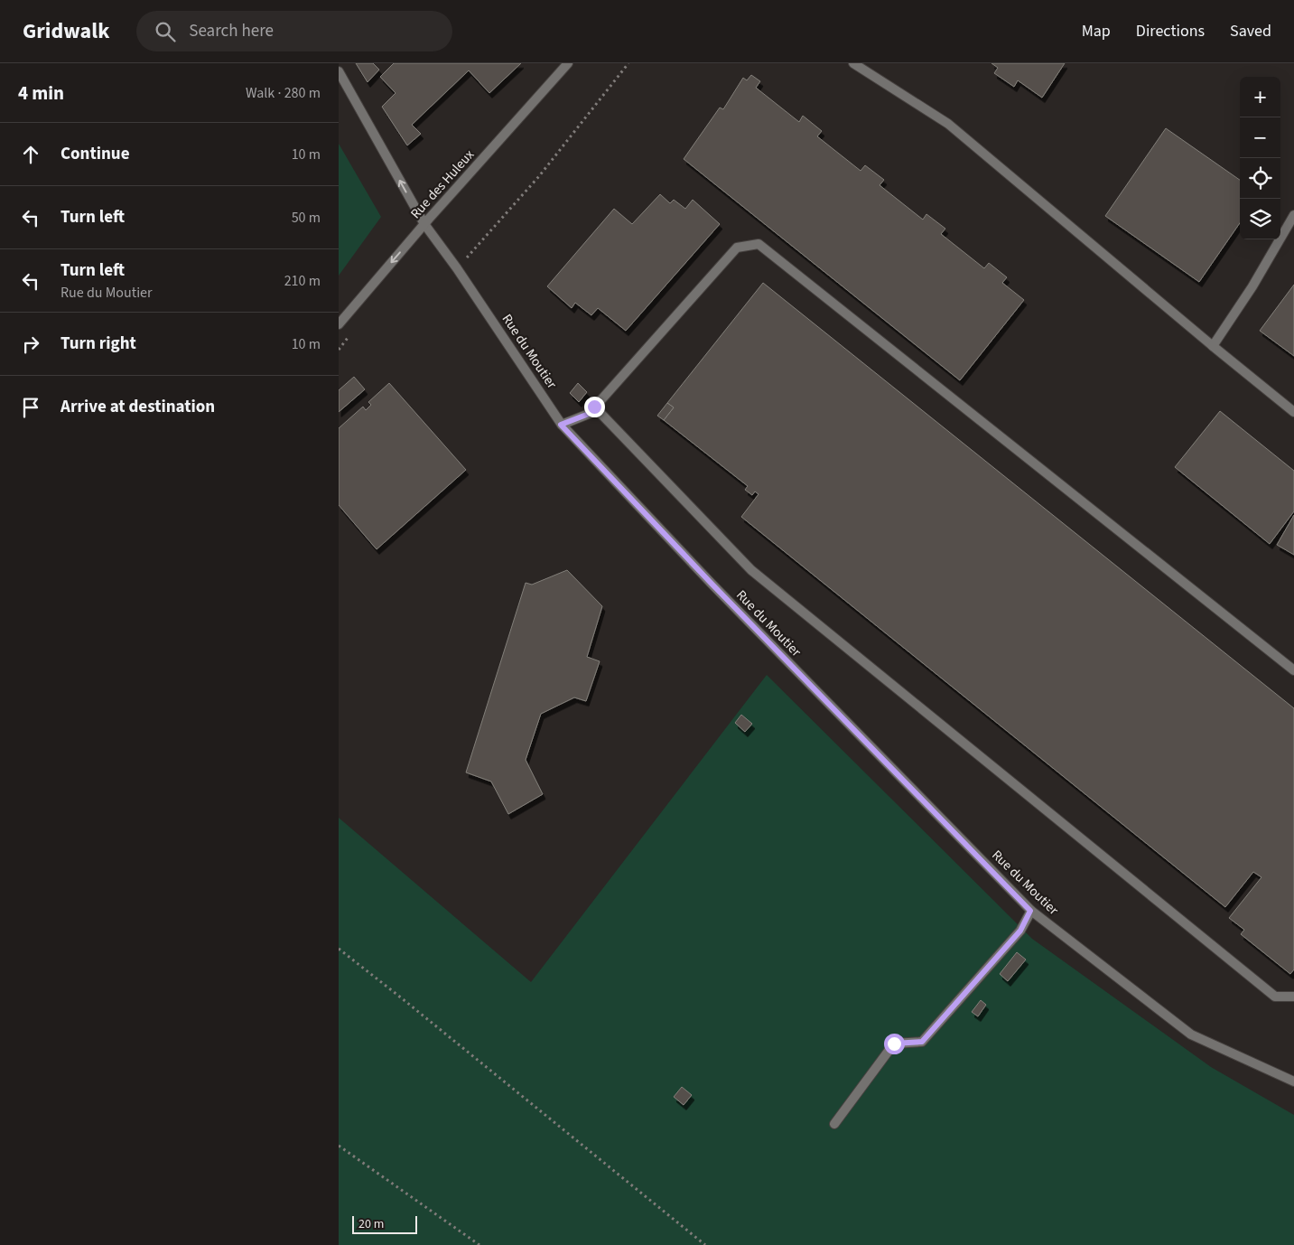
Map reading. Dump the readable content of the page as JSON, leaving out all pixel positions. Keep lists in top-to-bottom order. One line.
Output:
{"streets":{"street":["Rue des Huleux","Rue du Moutier"]},"crossings":[["Rue des Huleux","Rue du Moutier"]],"one_way":["Rue des Huleux"],"scale_bar":"20 m","page":{"header":"Gridwalk","search":"Search here","nav":["Map","Directions","Saved"],"heading":["4 min","Walk · 280 m"],"map_buttons":["+","−"],"list":[["Continue","10 m"],["Turn left","50 m"],["Turn left","Rue du Moutier","210 m"],["Turn right","10 m"],"Arrive at destination"],"scale":"20 m"}}
